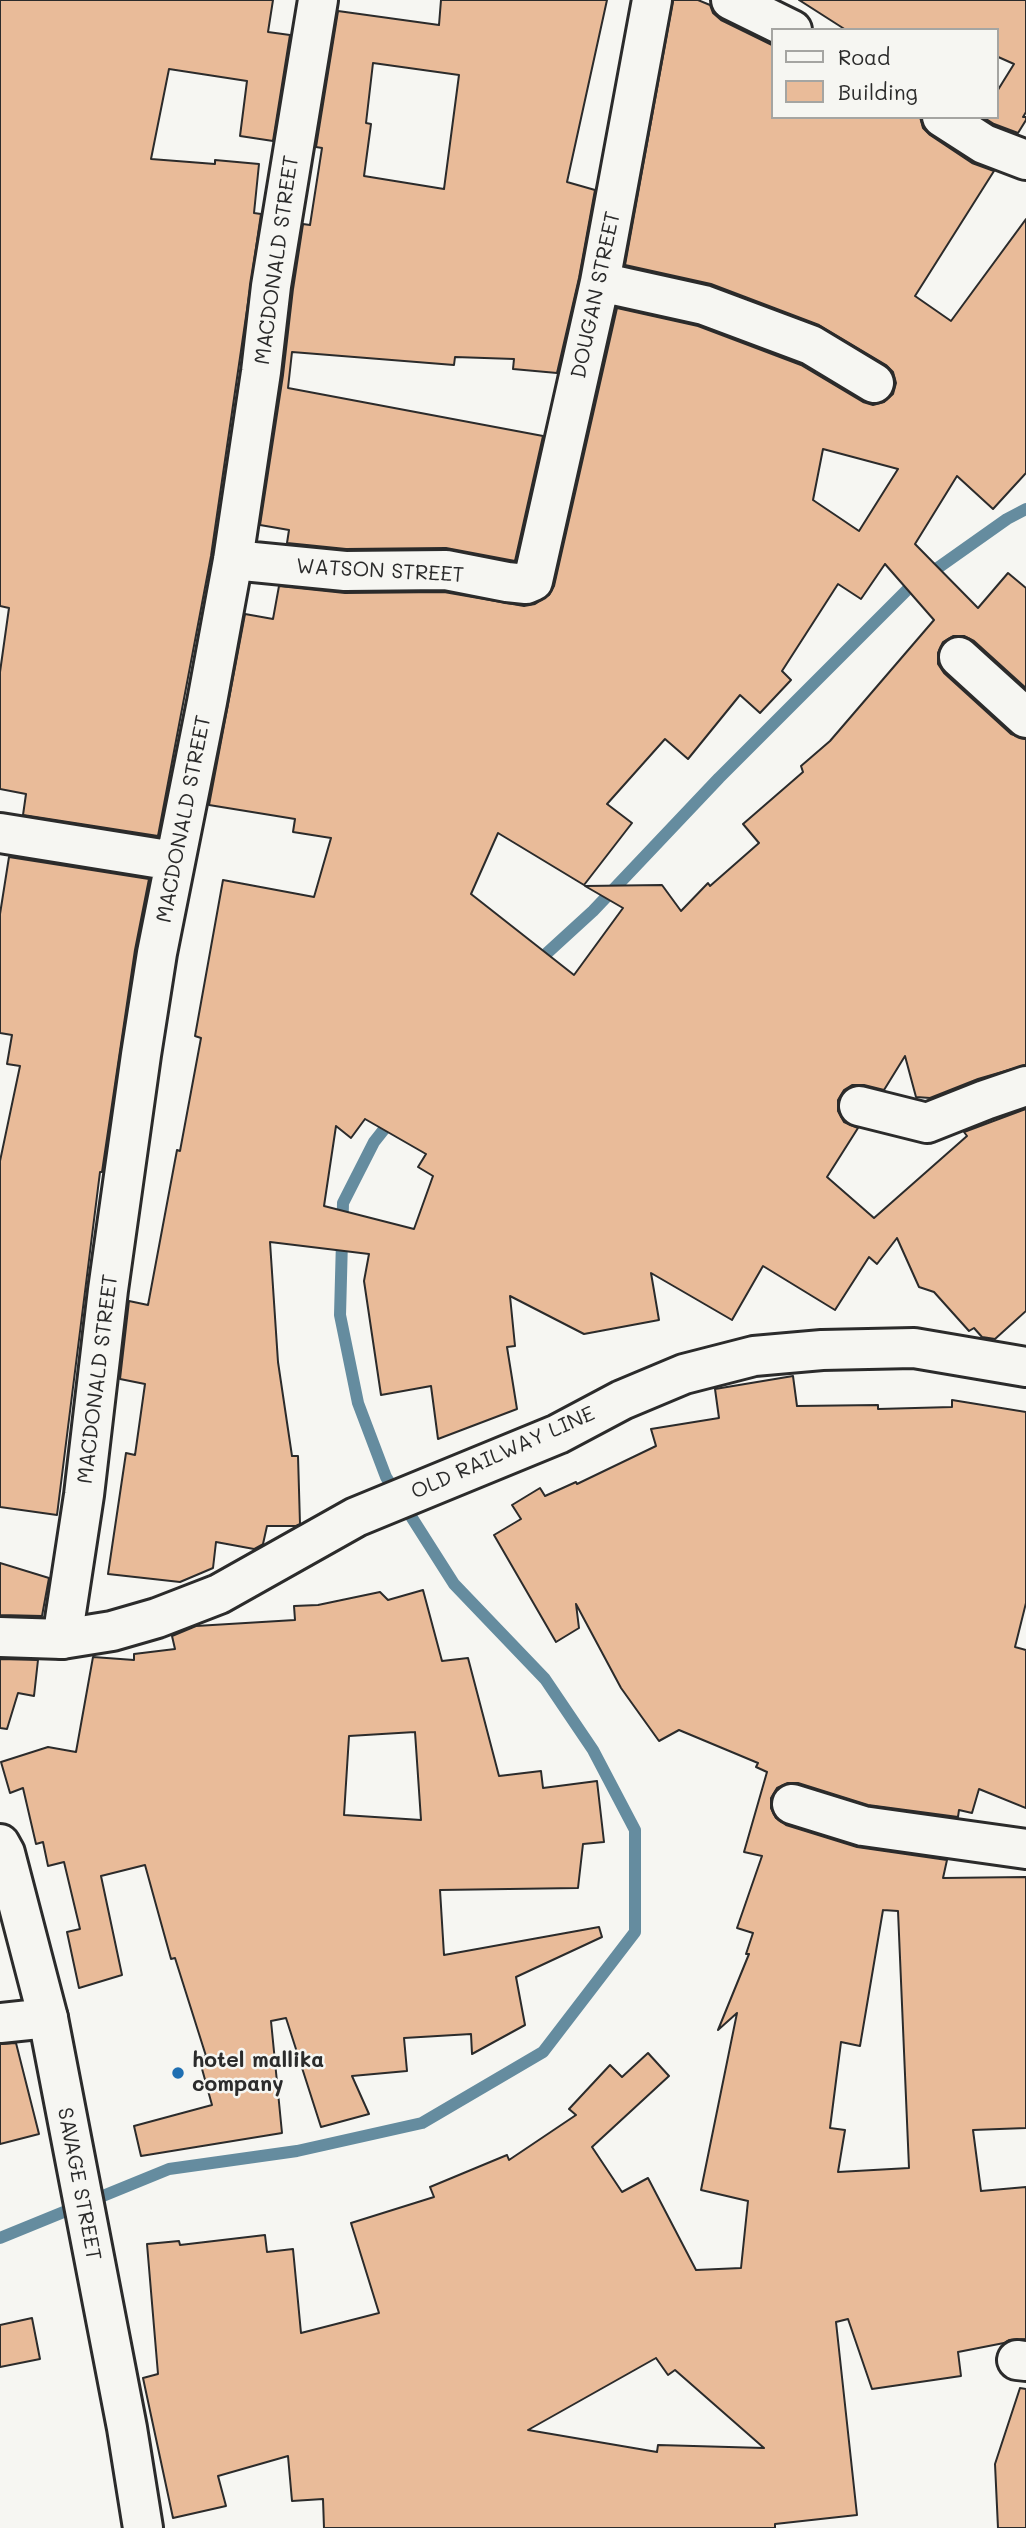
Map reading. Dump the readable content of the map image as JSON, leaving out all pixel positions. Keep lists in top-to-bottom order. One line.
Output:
{"streets":{"street":["MACDONALD STREET","DOUGAN STREET","WATSON STREET","OLD RAILWAY LINE","SAVAGE STREET"]},"crossings":[["MACDONALD STREET","WATSON STREET"],["MACDONALD STREET","OLD RAILWAY LINE"],["DOUGAN STREET","WATSON STREET"]],"places":["hotel mallika company"],"legend":["Road","Building"]}
